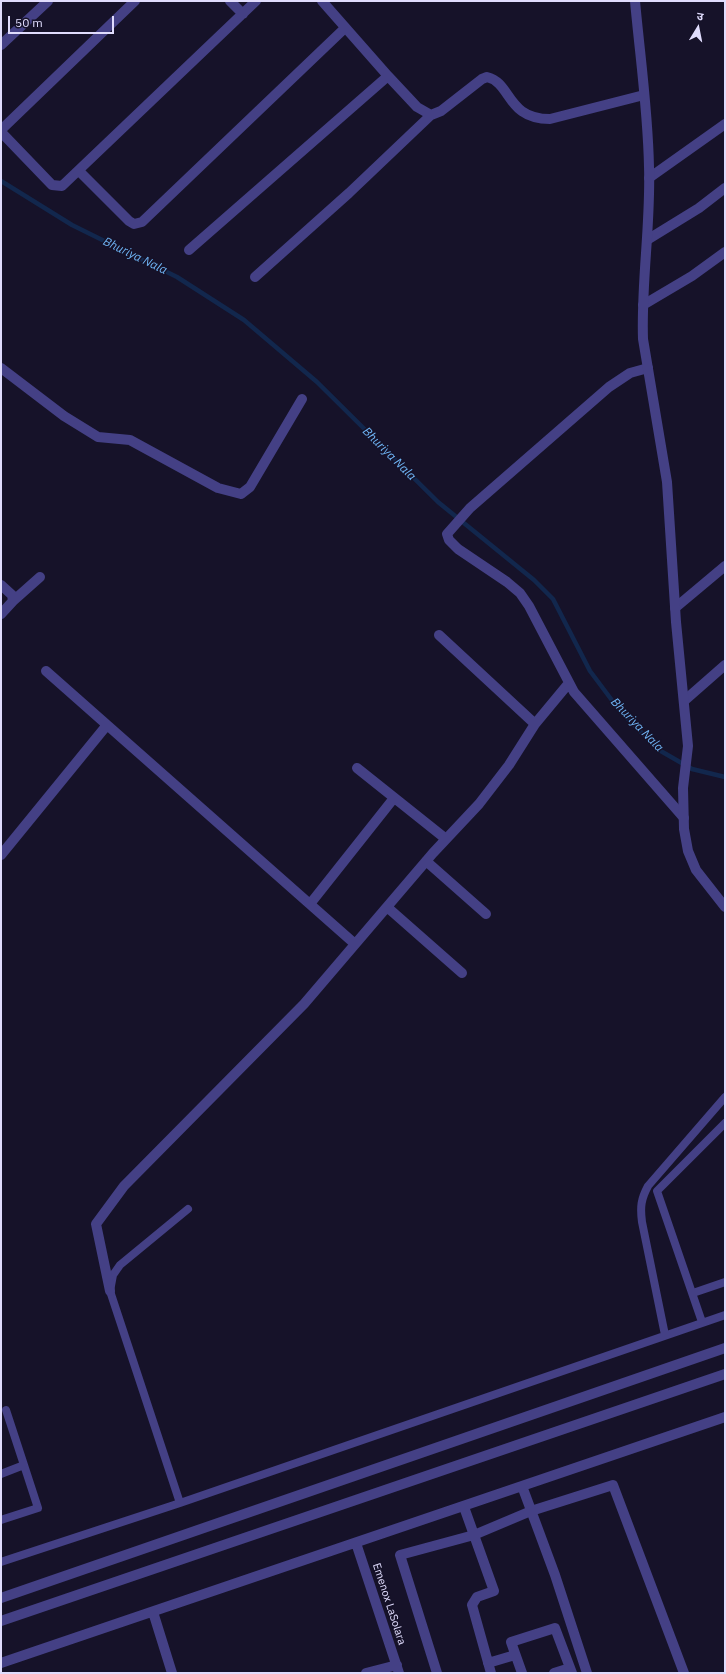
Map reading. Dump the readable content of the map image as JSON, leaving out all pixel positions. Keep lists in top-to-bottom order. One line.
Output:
{"streets":{"street":["Emenox LaSolara"]},"water":["Bhuriya Nala"],"scale_bar":"50 m","north":"top"}
